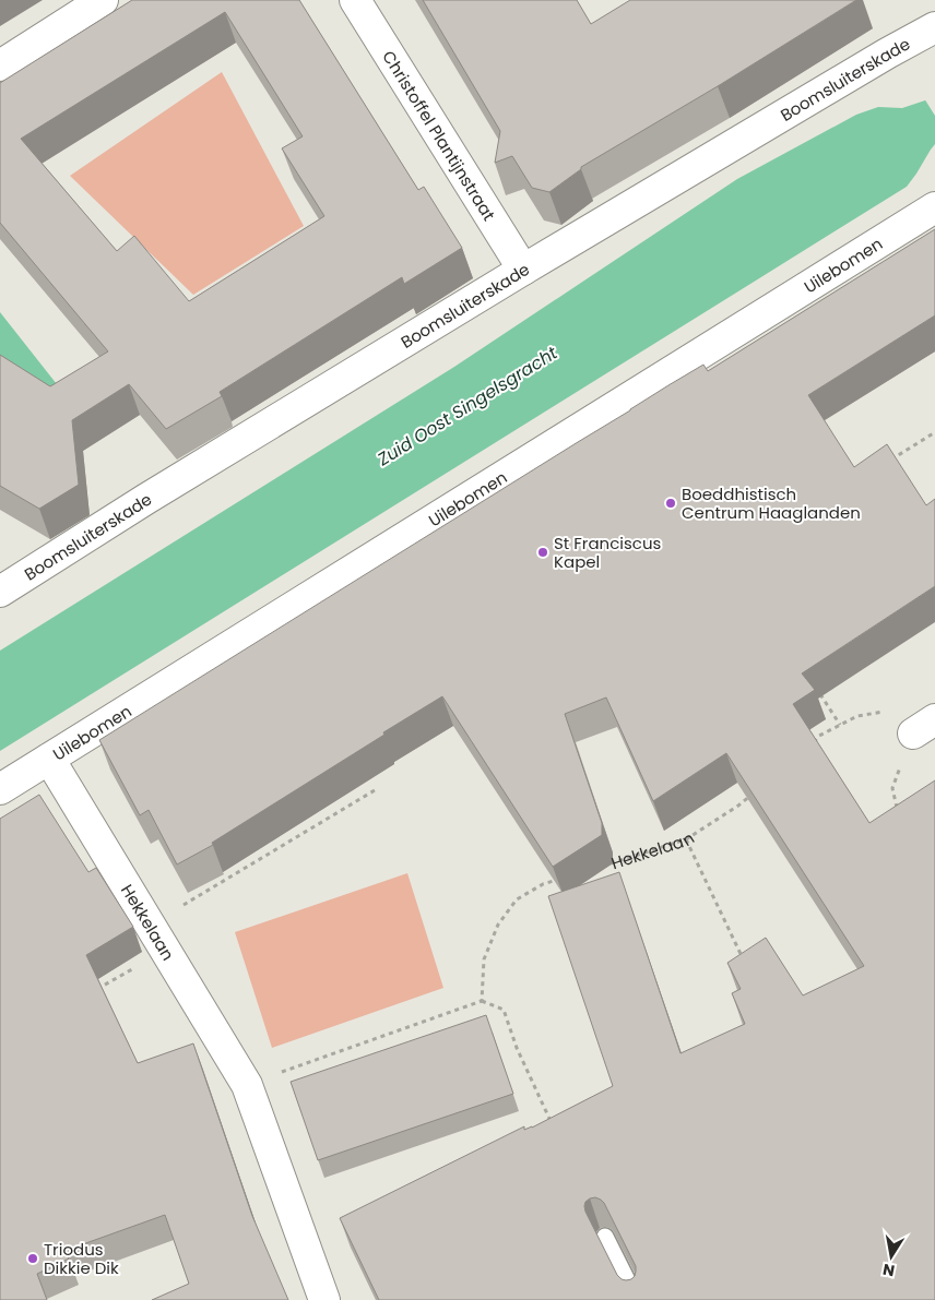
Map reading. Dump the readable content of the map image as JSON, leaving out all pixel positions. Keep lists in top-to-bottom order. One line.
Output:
{"streets":{"street":["Boomsluiterskade","Christoffel Plantijnstraat","Uilebomen","Hekkelaan"]},"crossings":[["Boomsluiterskade","Christoffel Plantijnstraat"],["Uilebomen","Hekkelaan"]],"water":["Zuid Oost Singelsgracht"],"places":["Boeddhistisch Centrum Haaglanden","St Franciscus Kapel","Triodus Dikkie Dik"],"north":"bottom"}
